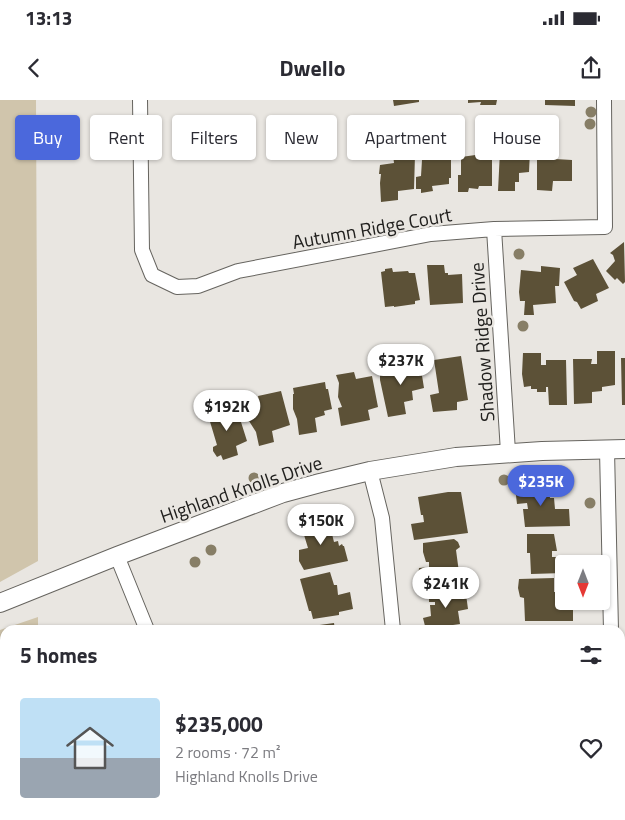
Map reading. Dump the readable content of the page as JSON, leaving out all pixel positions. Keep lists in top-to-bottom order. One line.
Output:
{"streets":{"street":["Autumn Ridge Court","Shadow Ridge Drive","Highland Knolls Drive"]},"crossings":[["Autumn Ridge Court","Shadow Ridge Drive"],["Shadow Ridge Drive","Highland Knolls Drive"]],"north":"bottom","page":{"status":"13:13","header":"Dwello","chip":["Buy","Rent","Filters","New","Apartment","House"],"price":["$237K","$192K","$235K","$150K","$241K"],"heading":"5 homes","list":[{"name":"$235,000","note":"2 rooms · 72 m² · Highland Knolls Drive"}]}}
